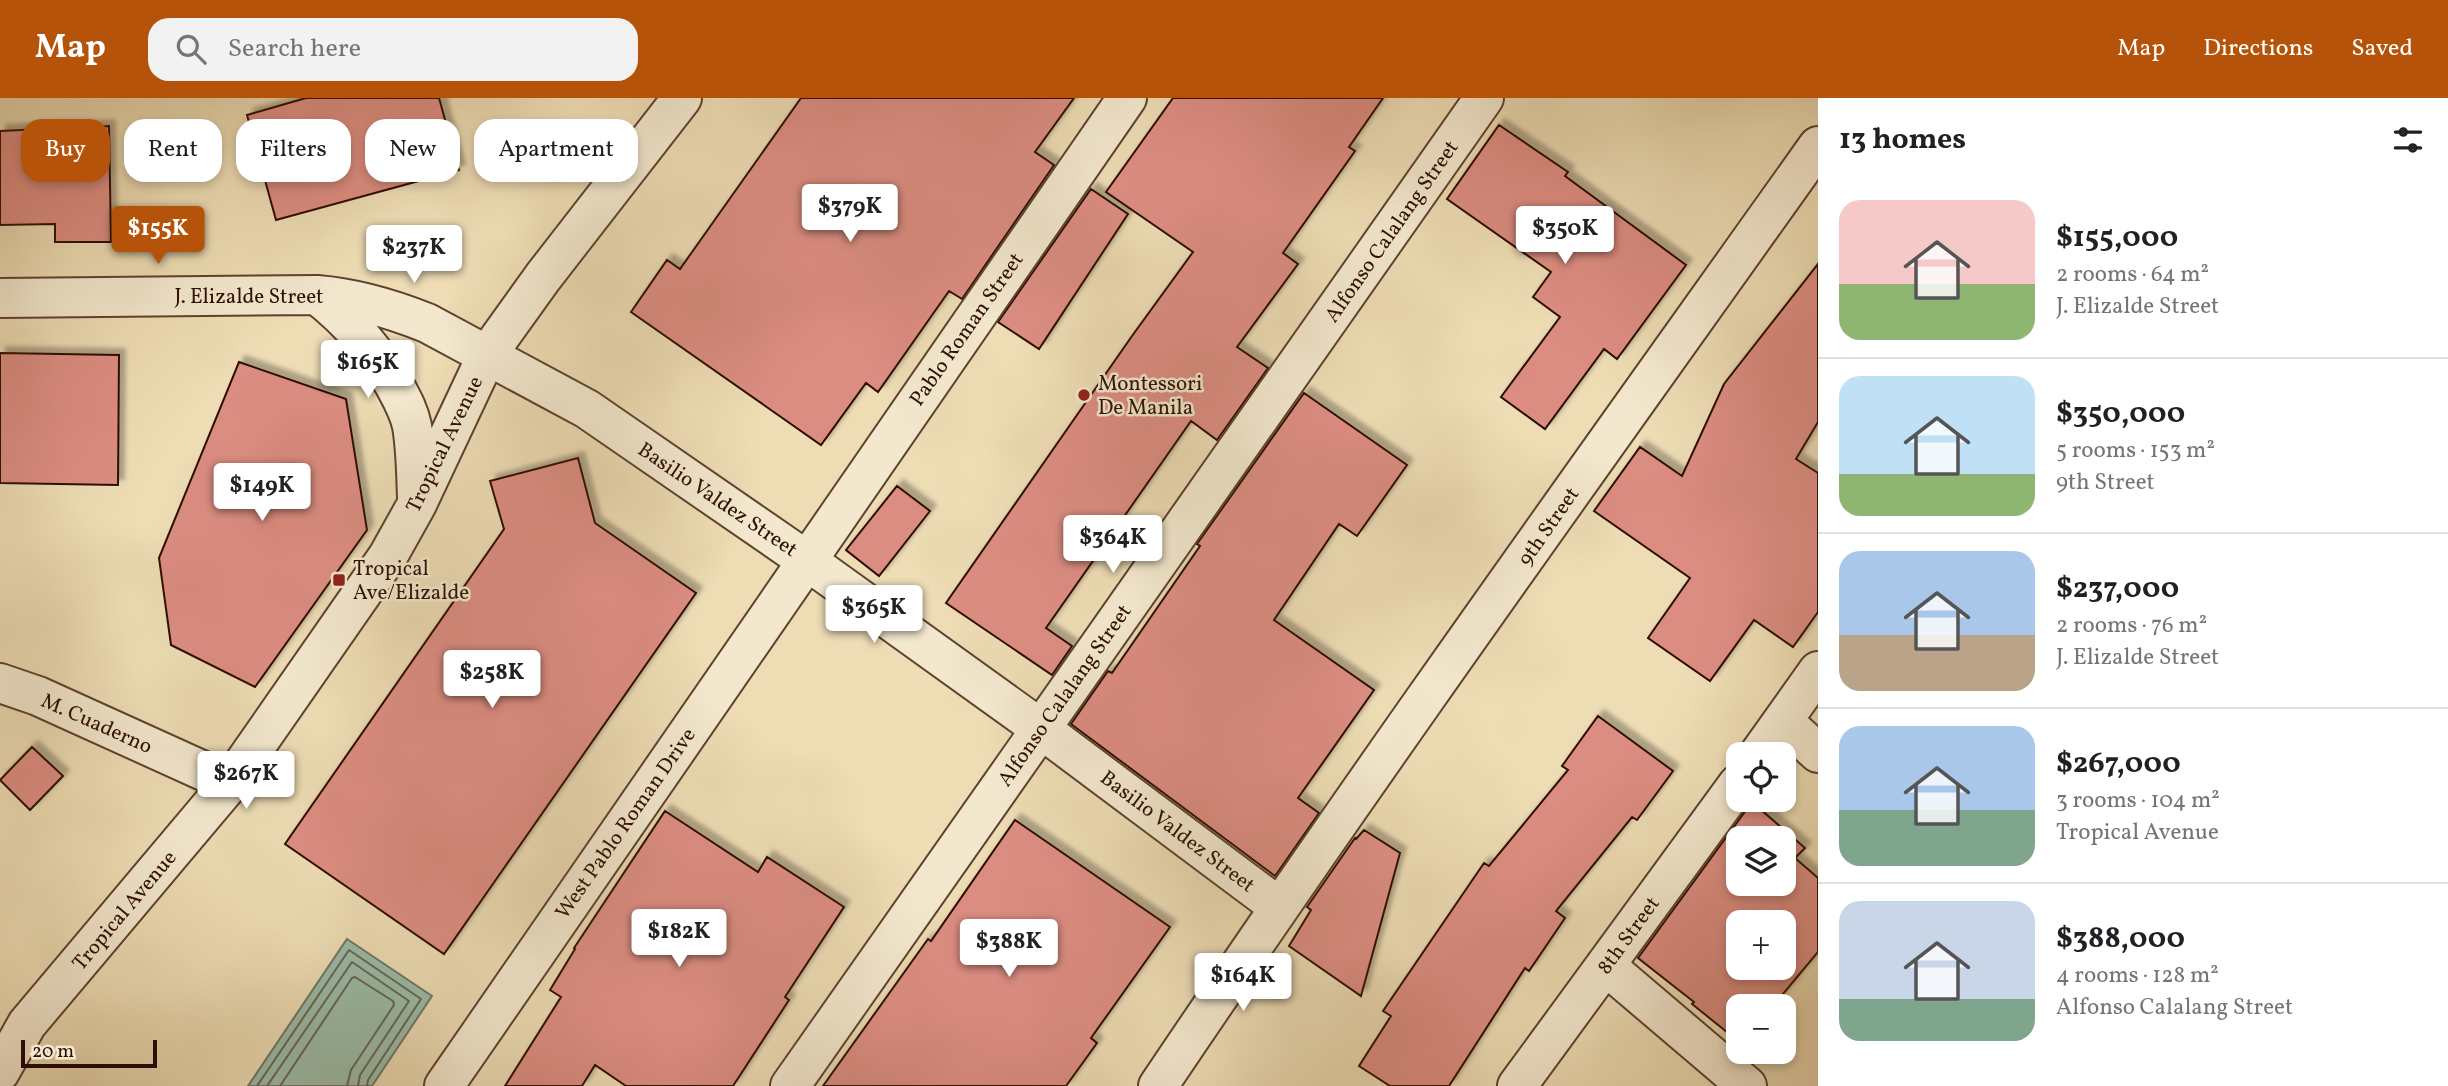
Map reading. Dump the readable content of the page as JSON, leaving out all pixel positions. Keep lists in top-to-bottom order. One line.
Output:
{"streets":{"street":["Alfonso Calalang Street","J. Elizalde Street","Pablo Roman Street","Tropical Avenue","Basilio Valdez Street","9th Street","M. Cuaderno","West Pablo Roman Drive","8th Street"]},"crossings":[["Alfonso Calalang Street","Basilio Valdez Street"],["J. Elizalde Street","Tropical Avenue"],["J. Elizalde Street","Basilio Valdez Street"],["Pablo Roman Street","Basilio Valdez Street"],["Pablo Roman Street","West Pablo Roman Drive"],["Tropical Avenue","Basilio Valdez Street"],["Tropical Avenue","M. Cuaderno"],["Basilio Valdez Street","9th Street"],["Basilio Valdez Street","West Pablo Roman Drive"]],"places":{"other":["Montessori De Manila"],"transit":["Tropical Ave/Elizalde"]},"scale_bar":"20 m","page":{"header":"Map","search":"Search here","nav":["Map","Directions","Saved"],"heading":"13 homes","chip":["Buy","Rent","Filters","New","Apartment"],"list":[{"name":"$155,000","note":"2 rooms · 64 m² · J. Elizalde Street"},{"name":"$350,000","note":"5 rooms · 153 m² · 9th Street"},{"name":"$237,000","note":"2 rooms · 76 m² · J. Elizalde Street"},{"name":"$267,000","note":"3 rooms · 104 m² · Tropical Avenue"},{"name":"$388,000","note":"4 rooms · 128 m² · Alfonso Calalang Street"}],"price":["$379K","$155K","$350K","$237K","$165K","$149K","$364K","$365K","$258K","$267K","$182K","$388K","$164K"],"map_buttons":["+","−"],"scale":"20 m"}}
